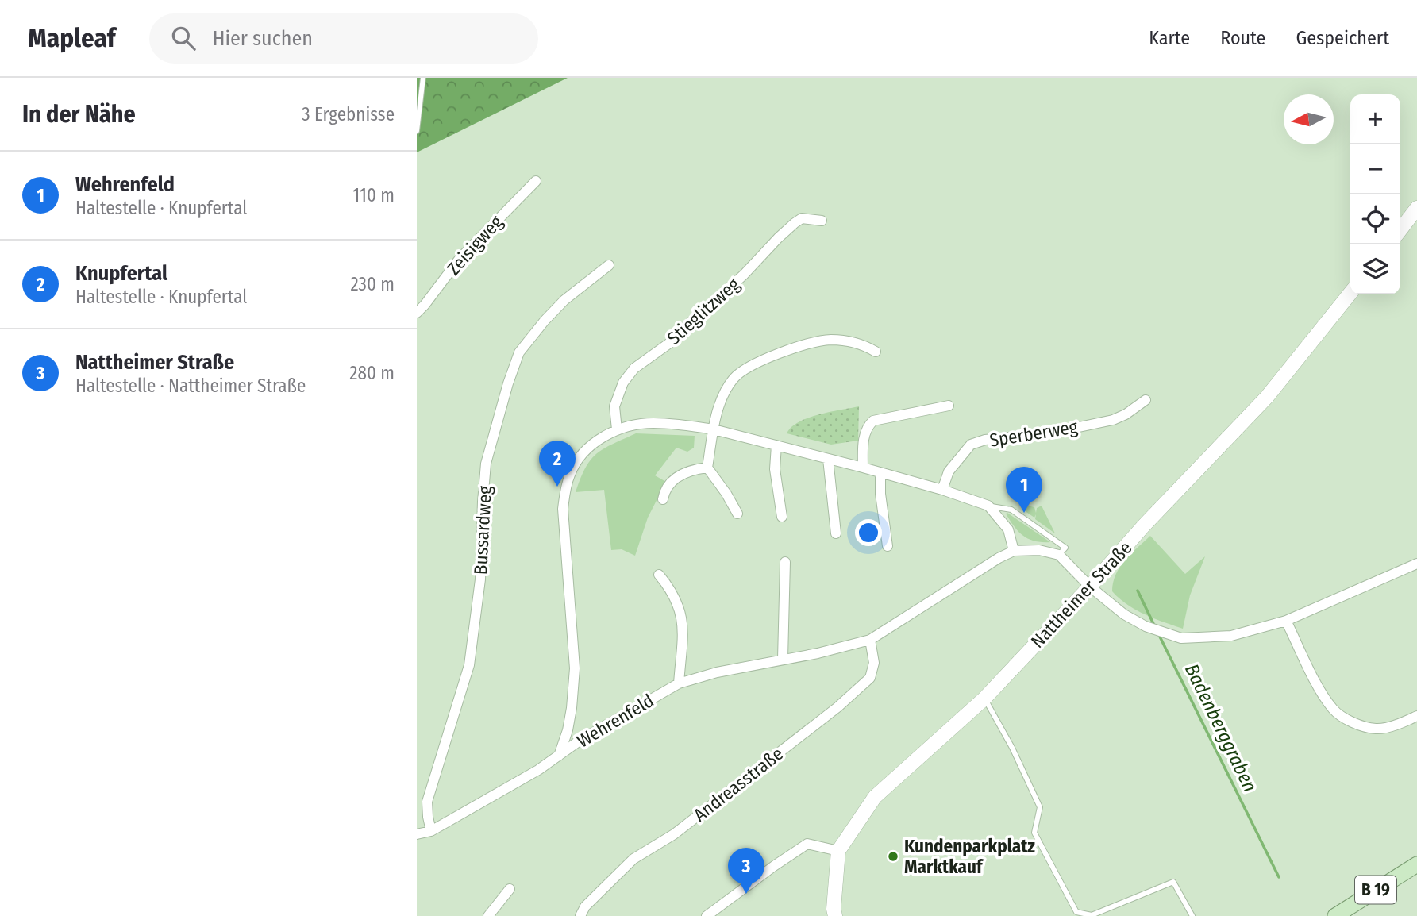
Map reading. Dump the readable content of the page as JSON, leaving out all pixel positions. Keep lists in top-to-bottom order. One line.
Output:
{"streets":{"main road":["B 19"],"street":["Zeisigweg","Stieglitzweg","Sperberweg","Bussardweg","Nattheimer Straße","Wehrenfeld","Andreasstraße"]},"crossings":[["Bussardweg","Wehrenfeld"],["Wehrenfeld","Andreasstraße"]],"water":["Badenberggraben"],"places":["Kundenparkplatz Marktkauf"],"north":"left","page":{"header":"Mapleaf","search":"Hier suchen","nav":["Karte","Route","Gespeichert"],"heading":["In der Nähe","3 Ergebnisse"],"map_buttons":["+","−"],"list":[{"mark":"1","name":"Wehrenfeld","note":"Haltestelle · Knupfertal","value":"110 m"},{"mark":"2","name":"Knupfertal","note":"Haltestelle · Knupfertal","value":"230 m"},{"mark":"3","name":"Nattheimer Straße","note":"Haltestelle · Nattheimer Straße","value":"280 m"}],"pins":["2","1","3"]}}
